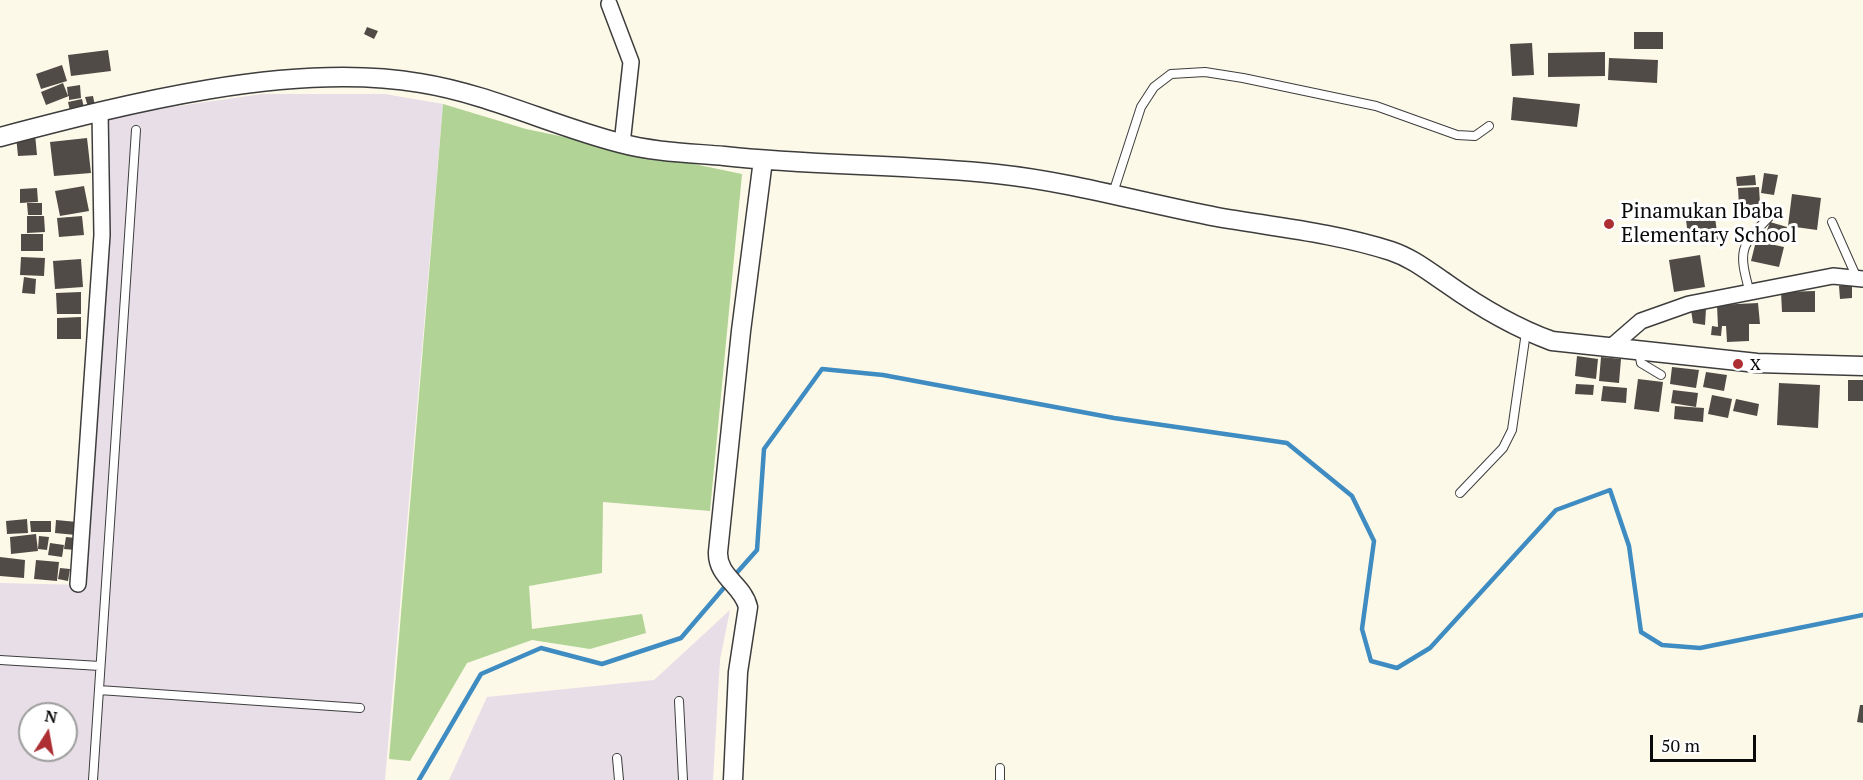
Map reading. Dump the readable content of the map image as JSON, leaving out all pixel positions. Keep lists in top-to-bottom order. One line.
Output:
{"places":["Pinamukan Ibaba Elementary School","x"],"scale_bar":"50 m","north":"top"}
